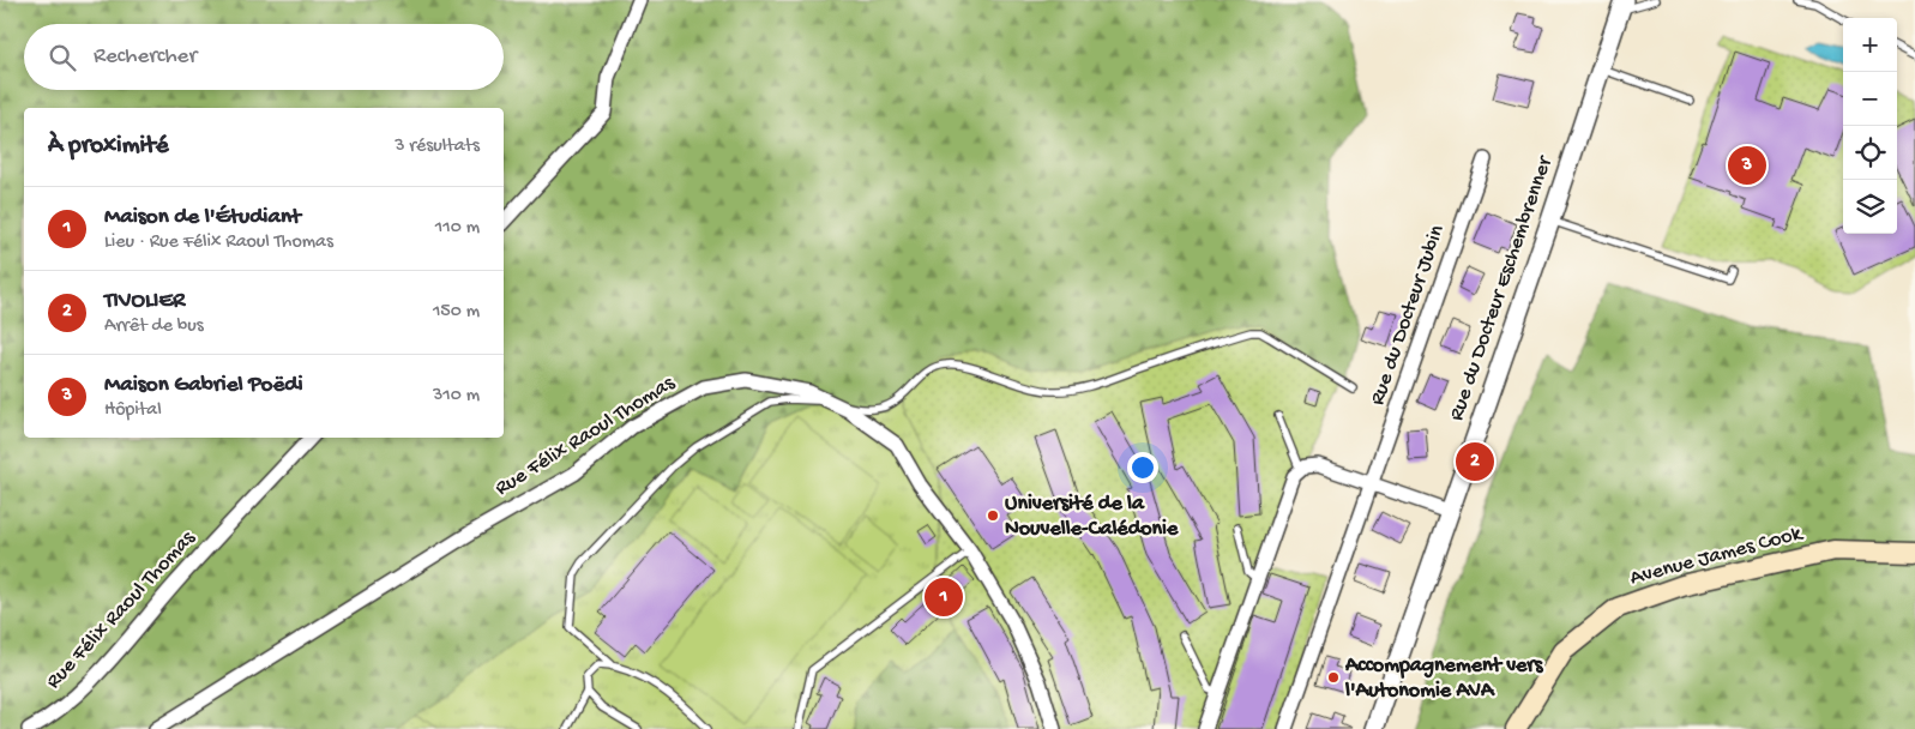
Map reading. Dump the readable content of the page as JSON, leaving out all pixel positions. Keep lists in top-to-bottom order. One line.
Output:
{"streets":{"main road":["Avenue James Cook"],"street":["Rue du Docteur Eschembrenner","Rue du Docteur Jubin","Rue Félix Raoul Thomas"]},"places":["Université de la Nouvelle-Calédonie","Accompagnement vers l'Autonomie AVA"],"page":{"map_buttons":["+","−"],"search":"Rechercher","heading":["À proximité","3 résultats"],"pins":["3","2","1"],"list":[{"mark":"1","name":"Maison de l'Étudiant","note":"Lieu · Rue Félix Raoul Thomas","value":"110 m"},{"mark":"2","name":"TIVOLIER","note":"Arrêt de bus","value":"150 m"},{"mark":"3","name":"Maison Gabriel Poëdi","note":"Hôpital","value":"310 m"}]}}
